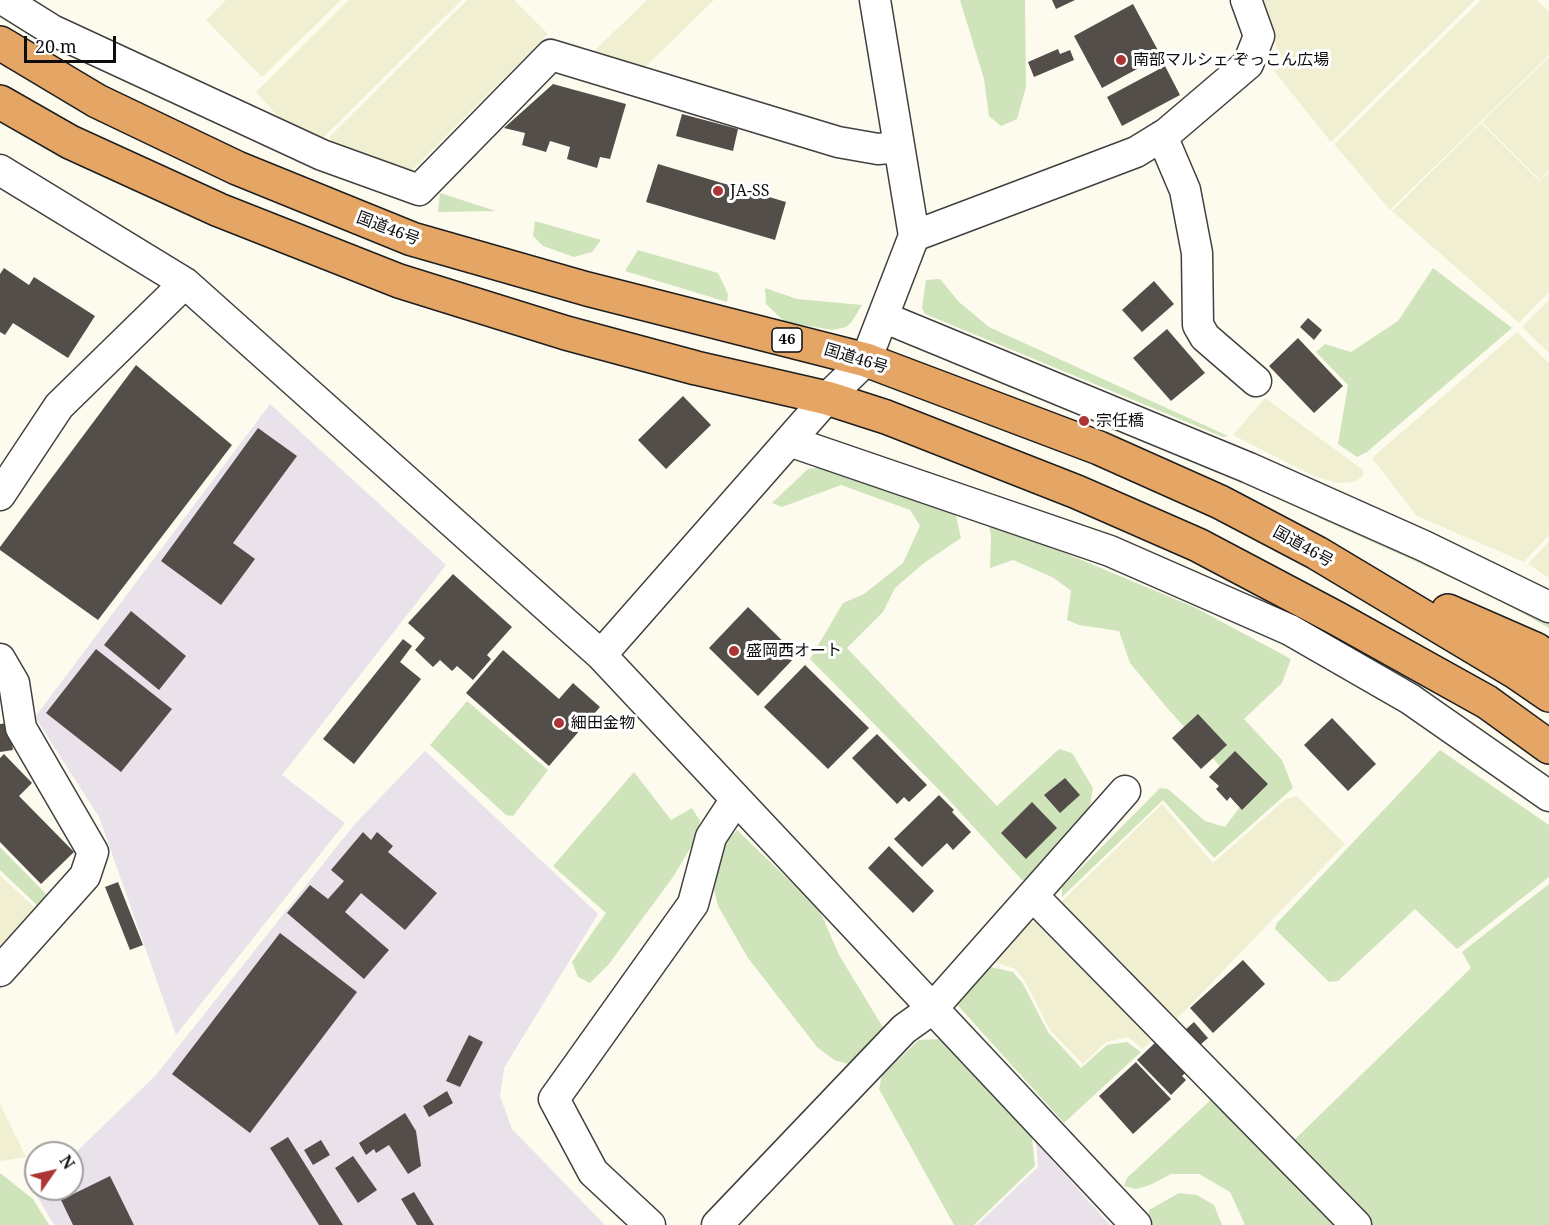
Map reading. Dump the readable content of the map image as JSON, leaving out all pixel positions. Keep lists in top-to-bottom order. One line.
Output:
{"streets":{"highway":["国道46号","46"]},"places":["南部マルシェ ぞっこん広場","JA-SS","宗任橋","盛岡西オート","細田金物"],"scale_bar":"20 m","north":"top right"}
